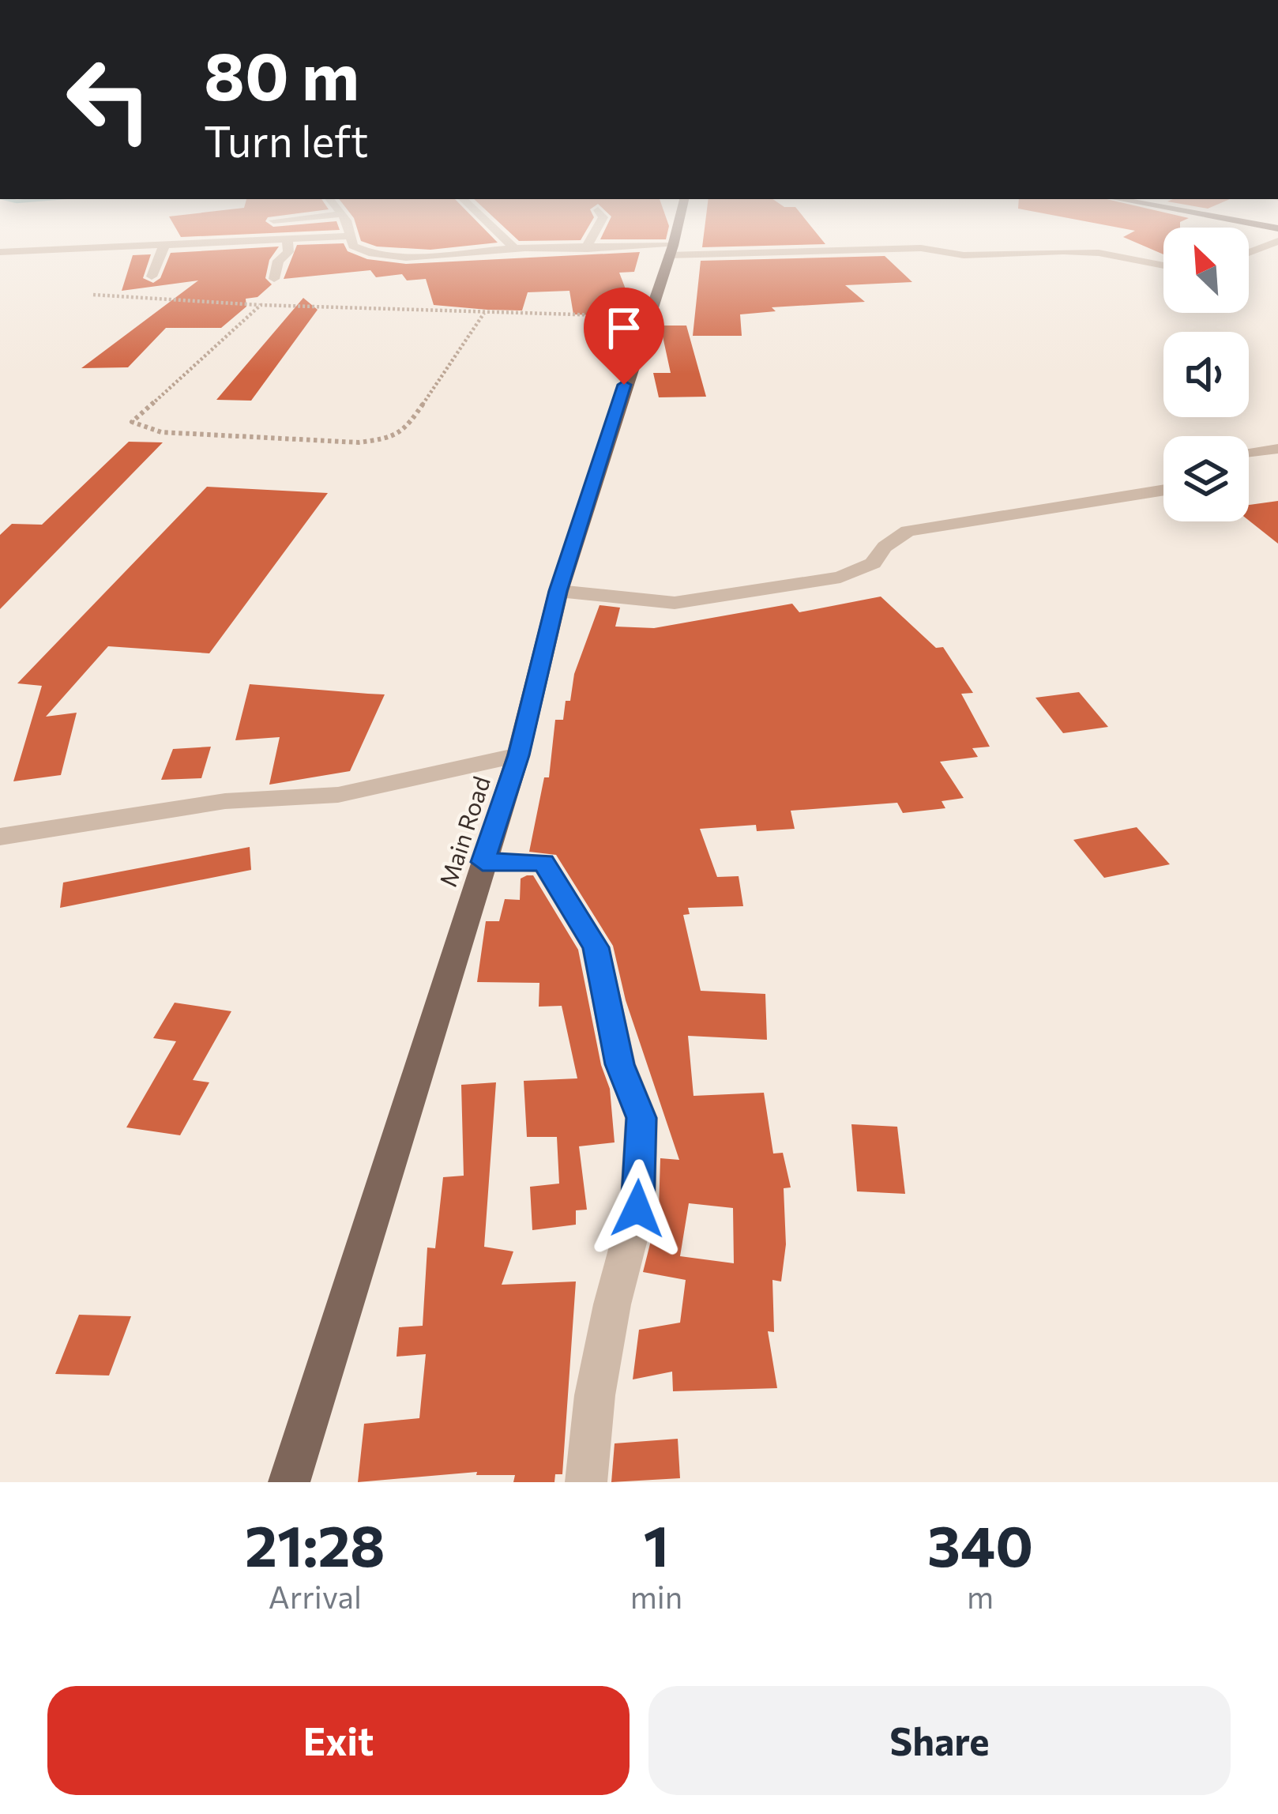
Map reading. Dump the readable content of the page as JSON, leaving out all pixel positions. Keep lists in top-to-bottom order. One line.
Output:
{"streets":{"main road":["Main Road"]},"north":"top left","page":{"turn":["80 m","Turn left"],"eta":["21:28","Arrival","1","min","340","m"],"buttons":["Exit","Share"]}}
